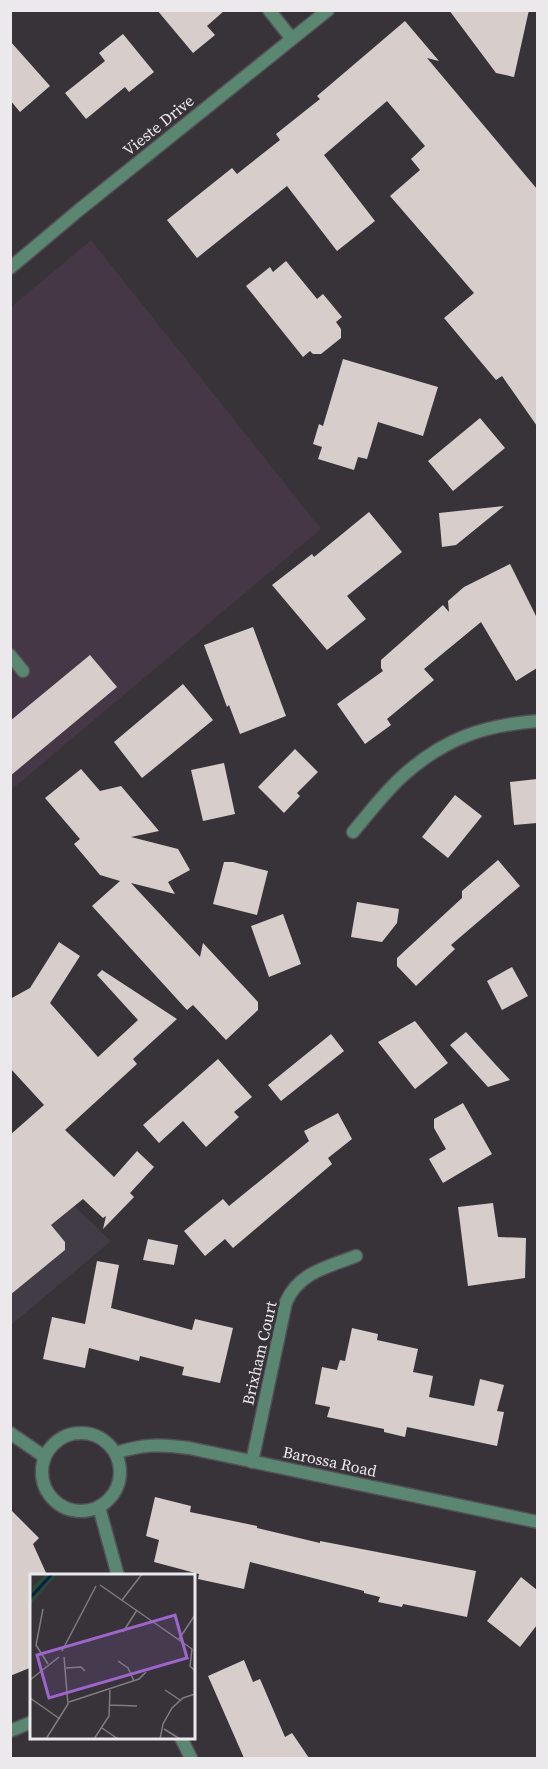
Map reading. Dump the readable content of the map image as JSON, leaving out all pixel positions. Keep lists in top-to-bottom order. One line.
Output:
{"streets":{"street":["Vieste Drive","Brixham Court","Barossa Road"]},"crossings":[["Brixham Court","Barossa Road"]]}
